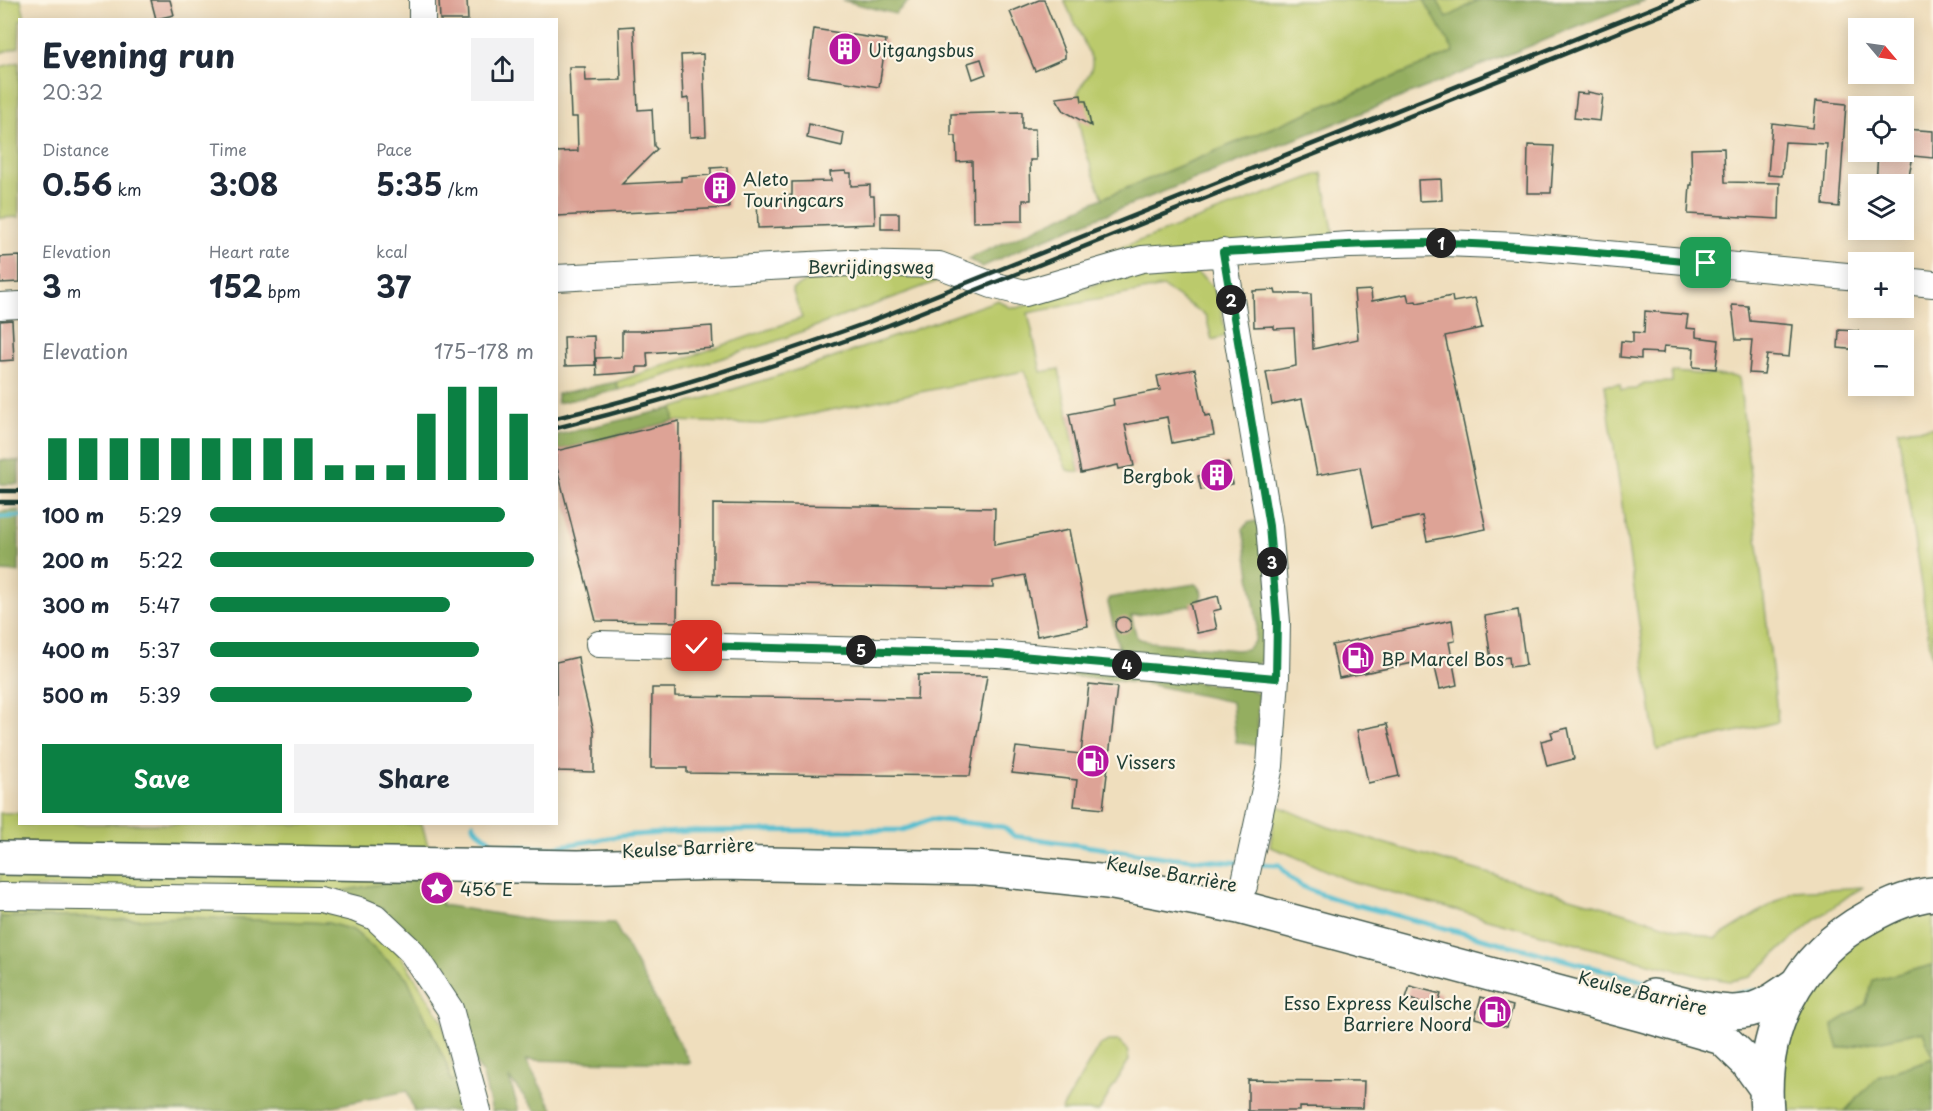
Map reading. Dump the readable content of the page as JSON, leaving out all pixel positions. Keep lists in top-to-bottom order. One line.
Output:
{"streets":{"main road":["Keulse Barrière"],"street":["Bevrijdingsweg"]},"places":{"building":["Uitgangsbus","Aleto Touringcars","Bergbok"],"fuel station":["BP Marcel Bos","Vissers","Esso Express Keulsche Barriere Noord"],"place":["456 E"]},"north":"bottom right","page":{"map_buttons":["+","−"],"heading":["Evening run","20:32"],"stats":[["Distance","0.56 km"],["Time","3:08"],["Pace","5:35 /km"],["Elevation","3 m"],["Heart rate","152 bpm"],["kcal","37"]],"pins":["1","2","3","5","4"],"chart":["Elevation","175–178 m"],"list":[{"name":"100 m","note":"5:29"},{"name":"200 m","note":"5:22"},{"name":"300 m","note":"5:47"},{"name":"400 m","note":"5:37"},{"name":"500 m","note":"5:39"}],"buttons":["Save","Share"]}}
